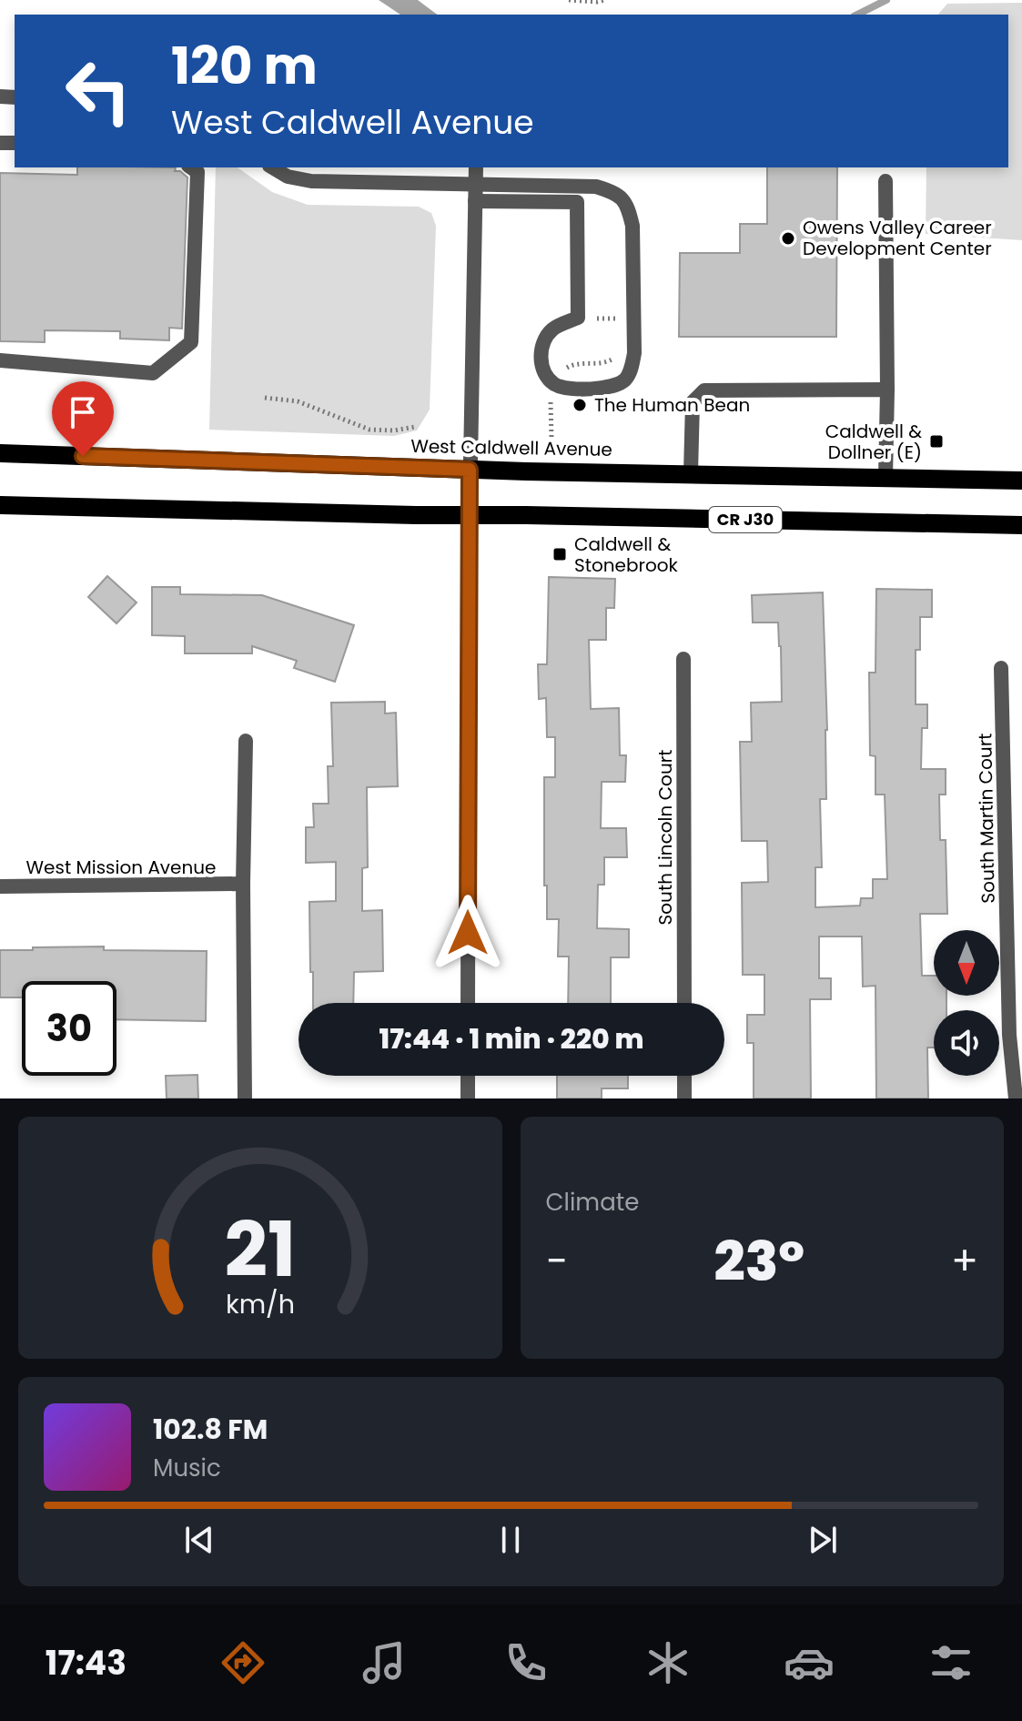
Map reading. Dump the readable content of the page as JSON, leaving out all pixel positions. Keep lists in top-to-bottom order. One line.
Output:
{"streets":{"main road":["West Caldwell Avenue","CR J30"],"street":["South Martin Court","South Lincoln Court","West Mission Avenue"]},"places":{"other":["Owens Valley Career Development Center","The Human Bean"],"transit":["Caldwell & Dollner (E)","Caldwell & Stonebrook"]},"north":"bottom","page":{"turn":["120 m","West Caldwell Avenue"],"limit":"30","trip":"17:44 · 1 min · 220 m","tile":"Climate","heat":["−","23°","+"],"song":["102.8 FM","Music"],"tabs":"17:43","gauge":["21","km/h"]}}
